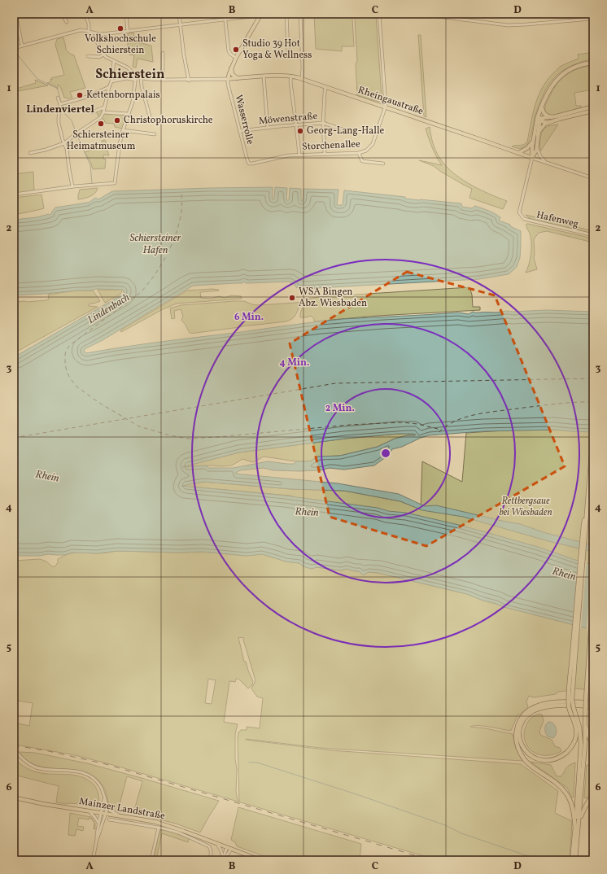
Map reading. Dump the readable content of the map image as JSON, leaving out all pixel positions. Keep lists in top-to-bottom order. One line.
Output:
{"streets":{"main road":["Rheingaustraße","Mainzer Landstraße"],"street":["Möwenstraße","Wasserrolle","Storchenallee","Hafenweg"]},"crossings":[["Rheingaustraße","Wasserrolle"],["Rheingaustraße","Storchenallee"],["Rheingaustraße","Hafenweg"],["Möwenstraße","Wasserrolle"],["Wasserrolle","Storchenallee"]],"districts":["Schierstein","Lindenviertel"],"water":["Schiersteiner Hafen","Lindenbach","Rhein"],"parks":["Rettbergsaue bei Wiesbaden"],"places":["Volkshochschule Schierstein","Studio 39 Hot Yoga & Wellness","Kettenbornpalais","Christophoruskirche","Schiersteiner Heimatmuseum","Georg-Lang-Halle","WSA Bingen Abz. Wiesbaden"],"grid":{"columns":["A","B","C","D"],"rows":["1","2","3","4","5","6"]},"rings":["6 Min.","4 Min.","2 Min."]}
